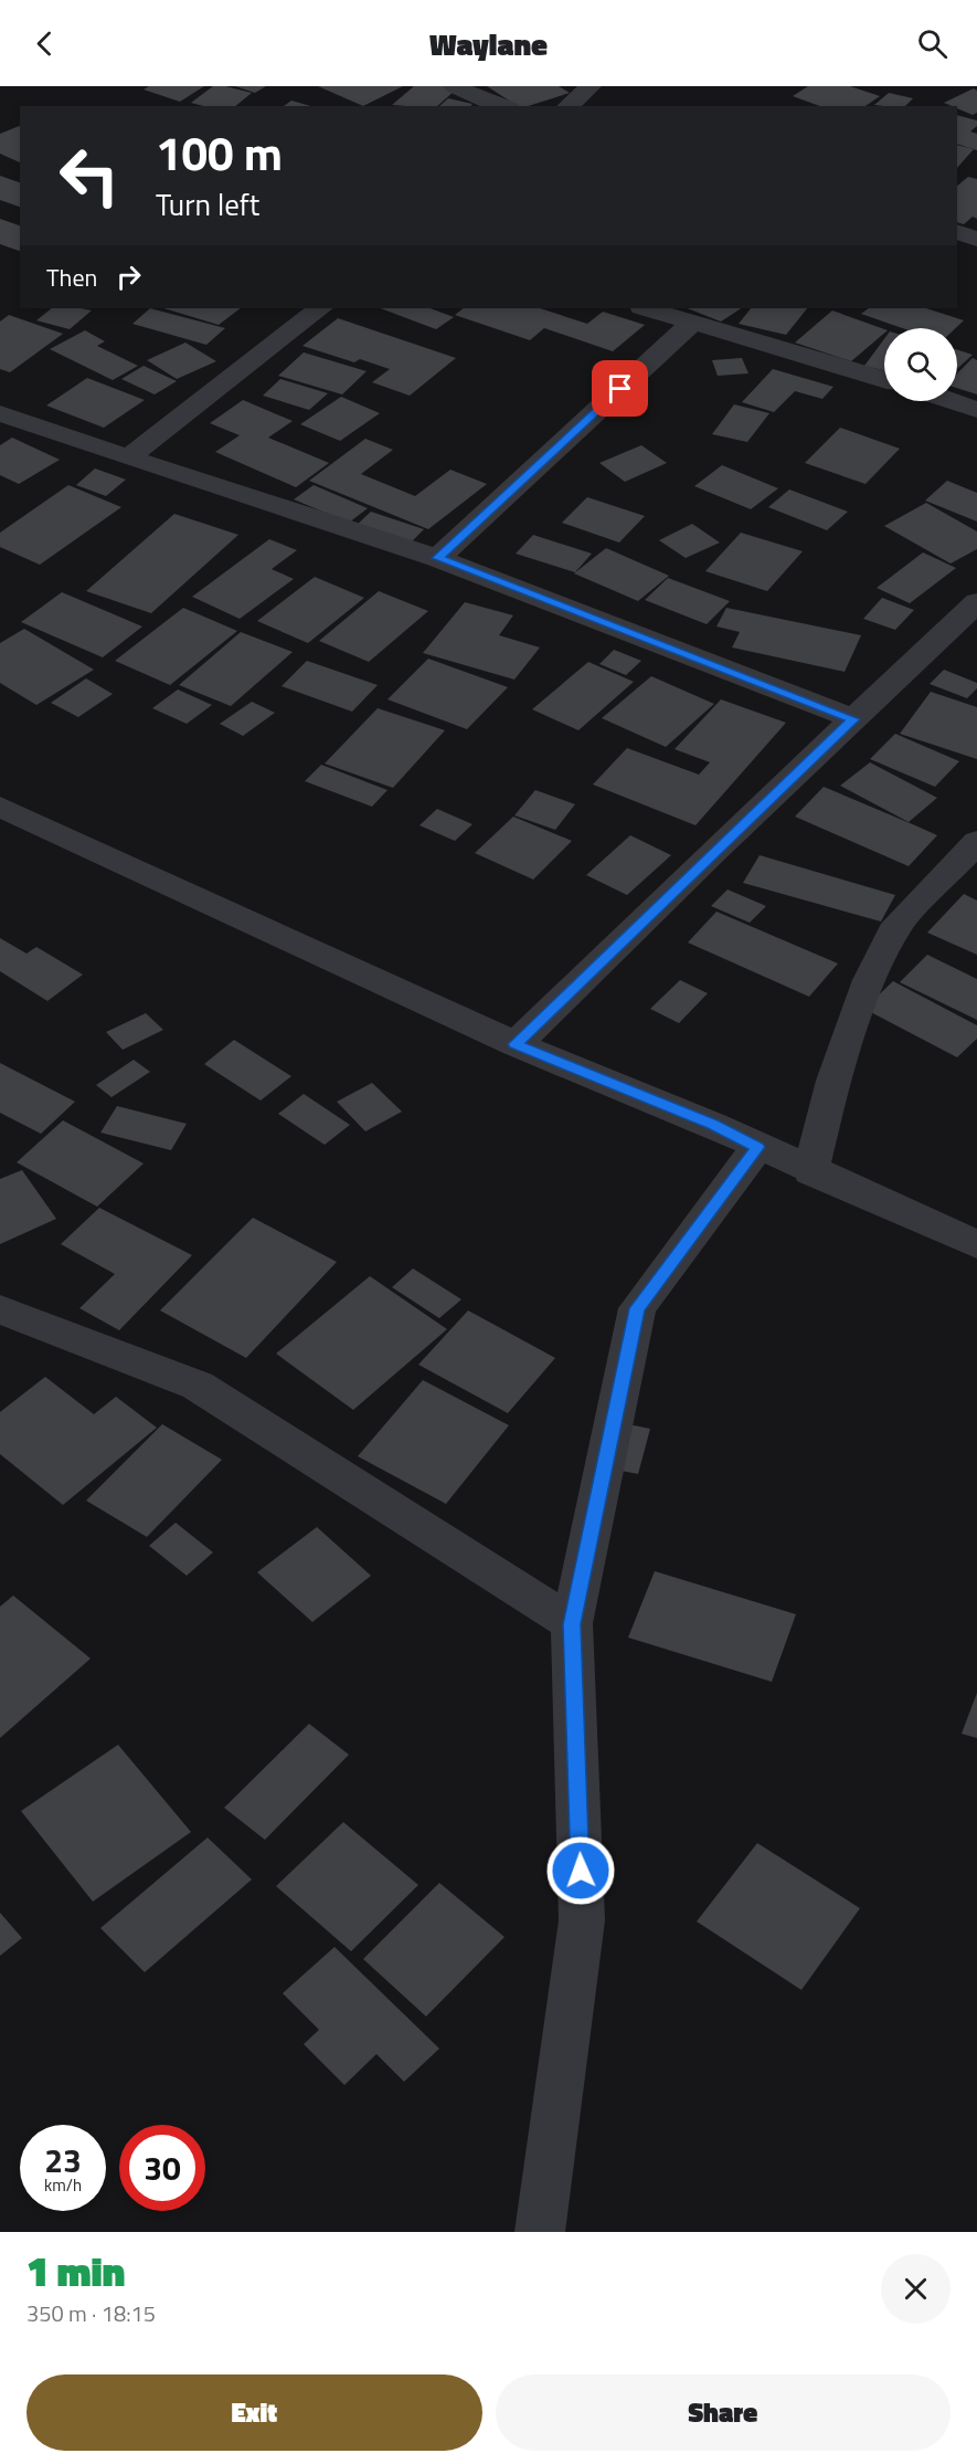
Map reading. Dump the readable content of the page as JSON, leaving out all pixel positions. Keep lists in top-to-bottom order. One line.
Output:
{"page":{"header":"Waylane","turn":["100 m","Turn left"],"then":"Then","speed":"23 km/h","limit":"30","heading":["1 min","350 m · 18:15"],"buttons":["Exit","Share"]}}
